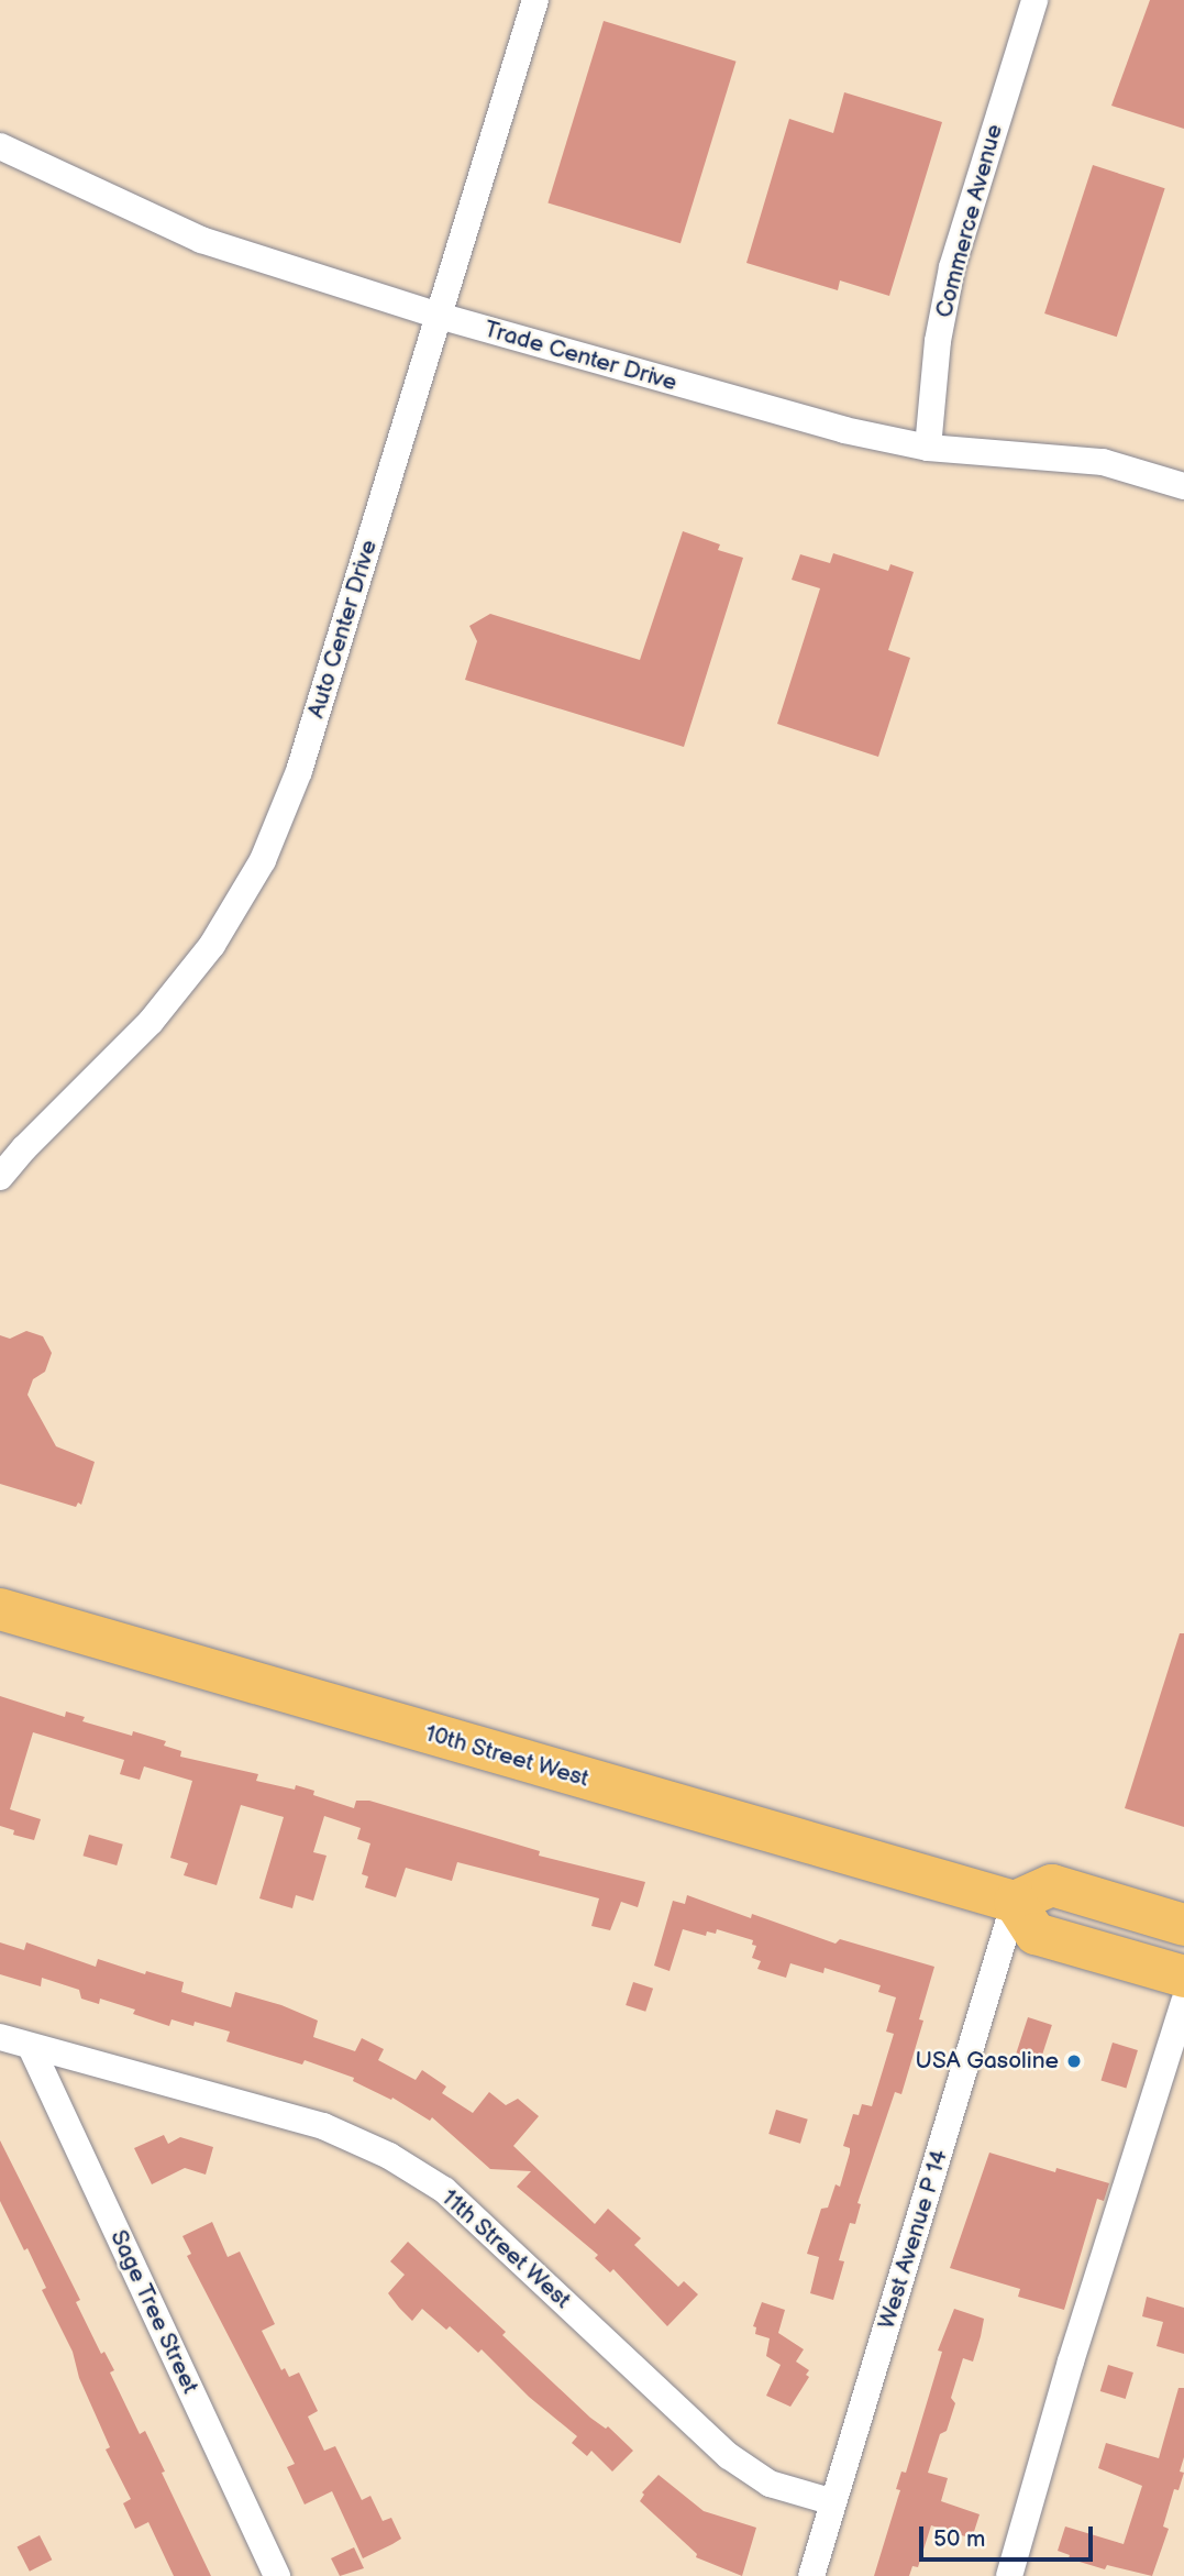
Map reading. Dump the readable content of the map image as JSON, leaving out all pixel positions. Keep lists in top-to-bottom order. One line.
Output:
{"streets":{"main road":["10th Street West"],"street":["Commerce Avenue","Trade Center Drive","Auto Center Drive","West Avenue P 14","11th Street West","Sage Tree Street"]},"crossings":[["Commerce Avenue","Trade Center Drive"],["Trade Center Drive","Auto Center Drive"],["10th Street West","West Avenue P 14"],["West Avenue P 14","11th Street West"],["11th Street West","Sage Tree Street"]],"places":["USA Gasoline"],"scale_bar":"50 m"}
